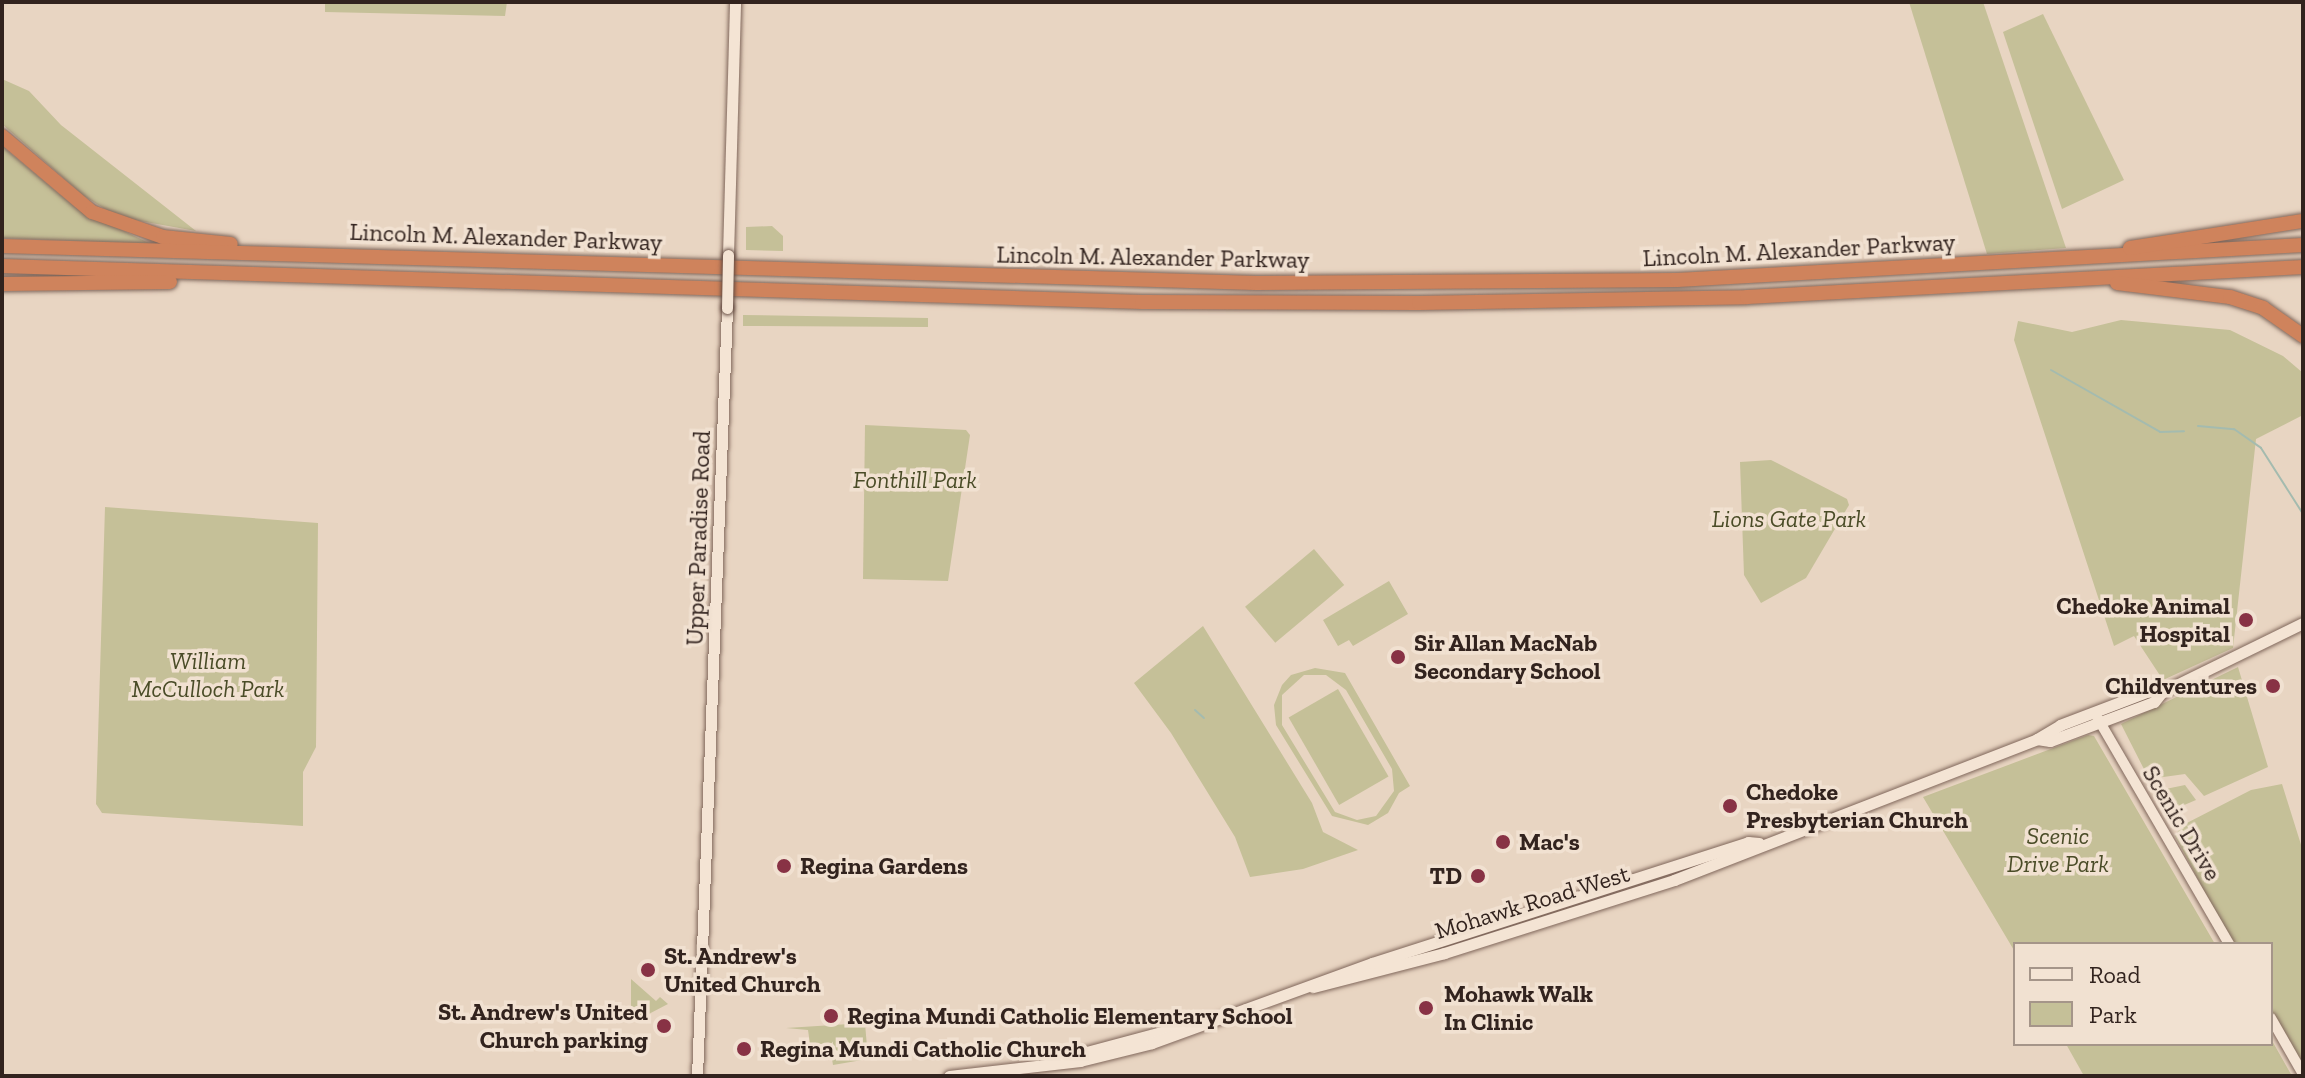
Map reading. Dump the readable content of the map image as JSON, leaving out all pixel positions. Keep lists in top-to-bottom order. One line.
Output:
{"streets":{"highway":["Lincoln M. Alexander Parkway"],"main road":["Upper Paradise Road","Mohawk Road West"],"street":["Scenic Drive"]},"crossings":[["Scenic Drive","Mohawk Road West"]],"parks":["Fonthill Park","Lions Gate Park","William McCulloch Park","Scenic Drive Park"],"places":["Chedoke Animal Hospital","Sir Allan MacNab Secondary School","Childventures","Chedoke Presbyterian Church","Mac's","Regina Gardens","TD","St. Andrew's United Church","Mohawk Walk In Clinic","Regina Mundi Catholic Elementary School","St. Andrew's United Church parking","Regina Mundi Catholic Church"],"legend":["Road","Park"]}
